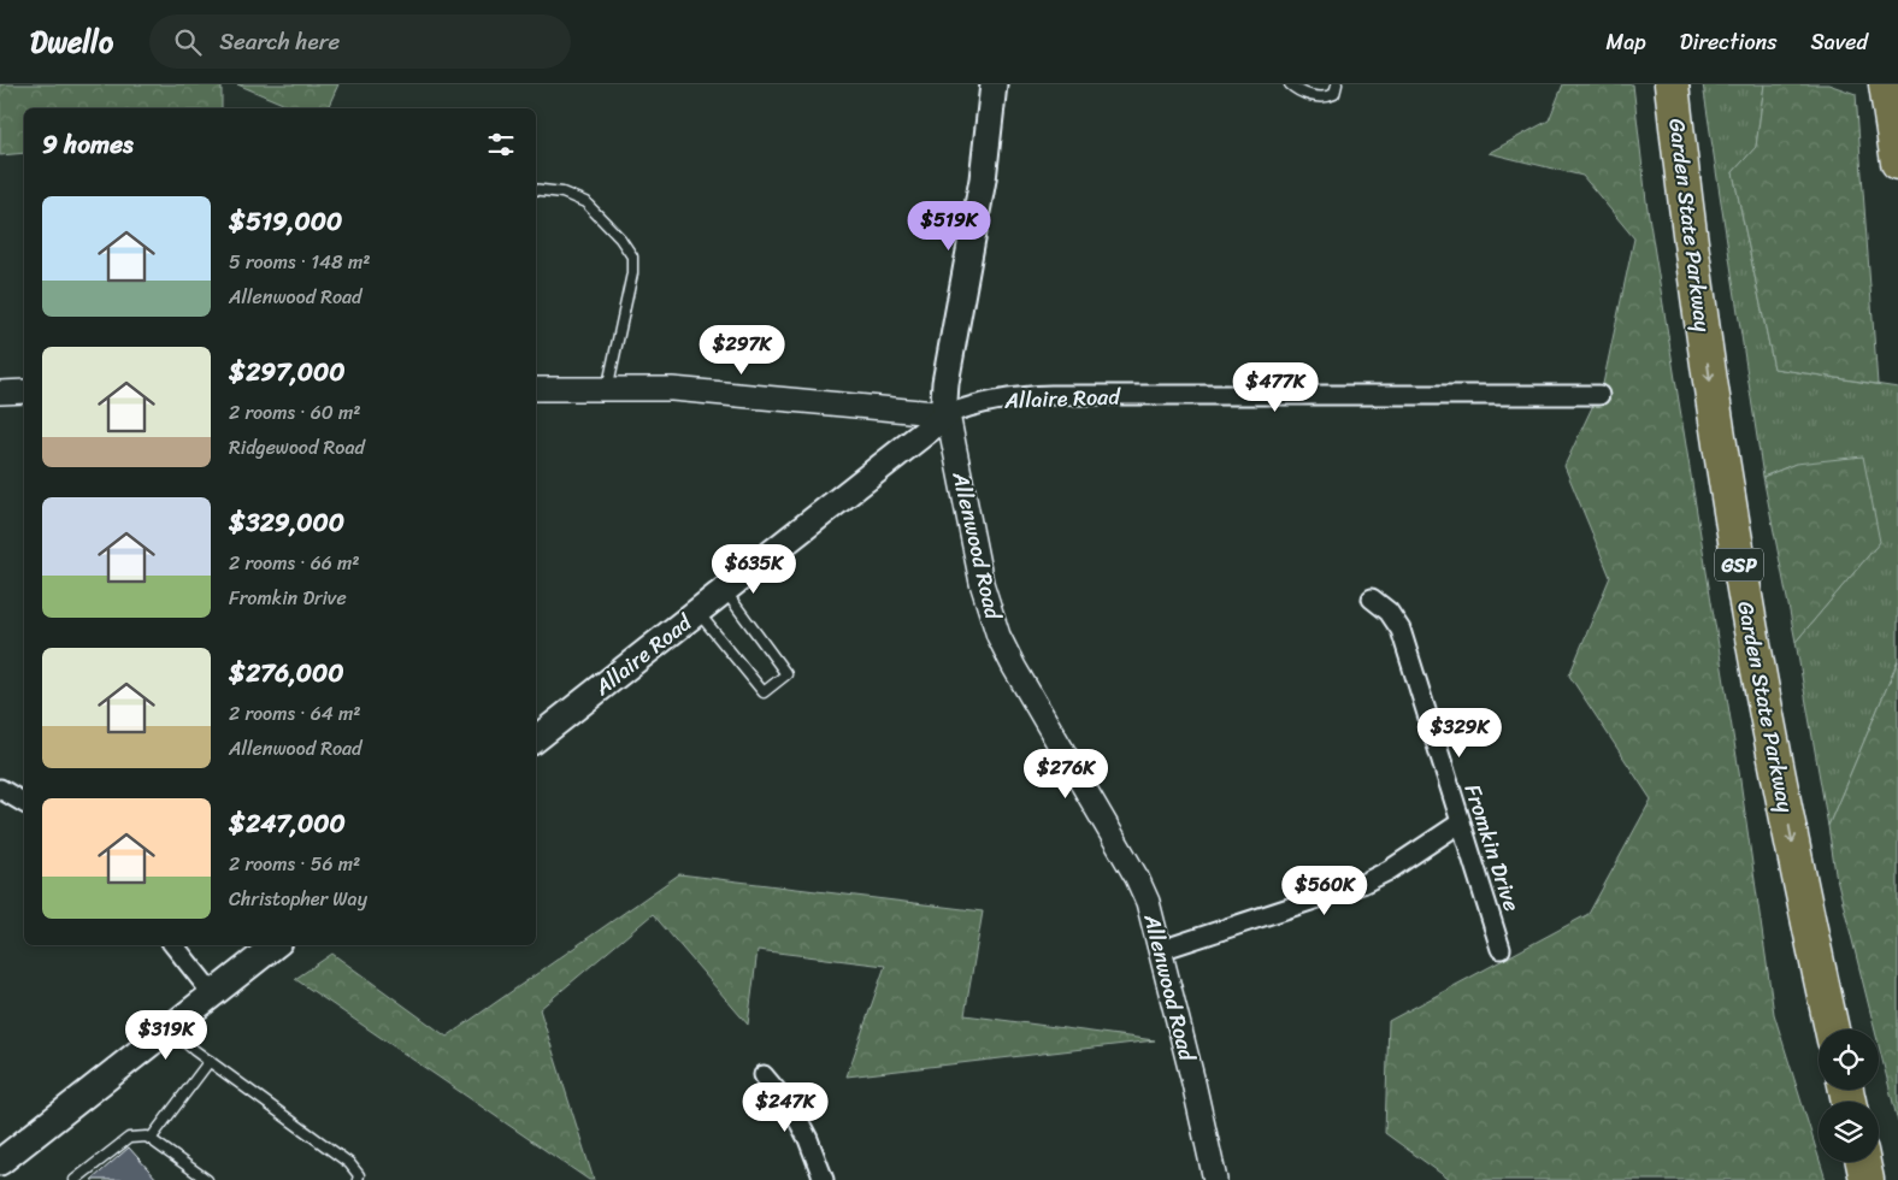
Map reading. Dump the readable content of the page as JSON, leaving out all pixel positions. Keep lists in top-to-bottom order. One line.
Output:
{"streets":{"highway":["Garden State Parkway","GSP"],"main road":["Allaire Road","Allenwood Road"],"street":["Fromkin Drive"]},"crossings":[["Allaire Road","Allenwood Road"]],"one_way":["Garden State Parkway"],"page":{"header":"Dwello","search":"Search here","nav":["Map","Directions","Saved"],"heading":"9 homes","list":[{"name":"$519,000","note":"5 rooms · 148 m² · Allenwood Road"},{"name":"$297,000","note":"2 rooms · 60 m² · Ridgewood Road"},{"name":"$329,000","note":"2 rooms · 66 m² · Fromkin Drive"},{"name":"$276,000","note":"2 rooms · 64 m² · Allenwood Road"},{"name":"$247,000","note":"2 rooms · 56 m² · Christopher Way"}],"price":["$519K","$297K","$477K","$635K","$329K","$276K","$560K","$319K","$247K"]}}
